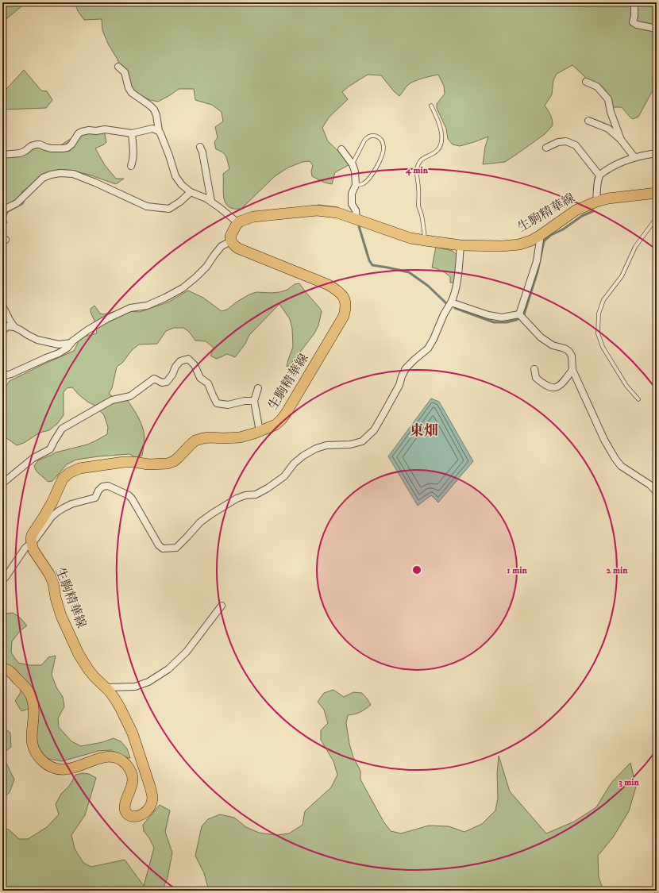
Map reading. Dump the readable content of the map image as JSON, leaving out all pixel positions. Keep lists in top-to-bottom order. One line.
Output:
{"streets":{"main road":["生駒精華線"]},"districts":["東畑"],"rings":["4 min","1 min","2 min","3 min"]}
